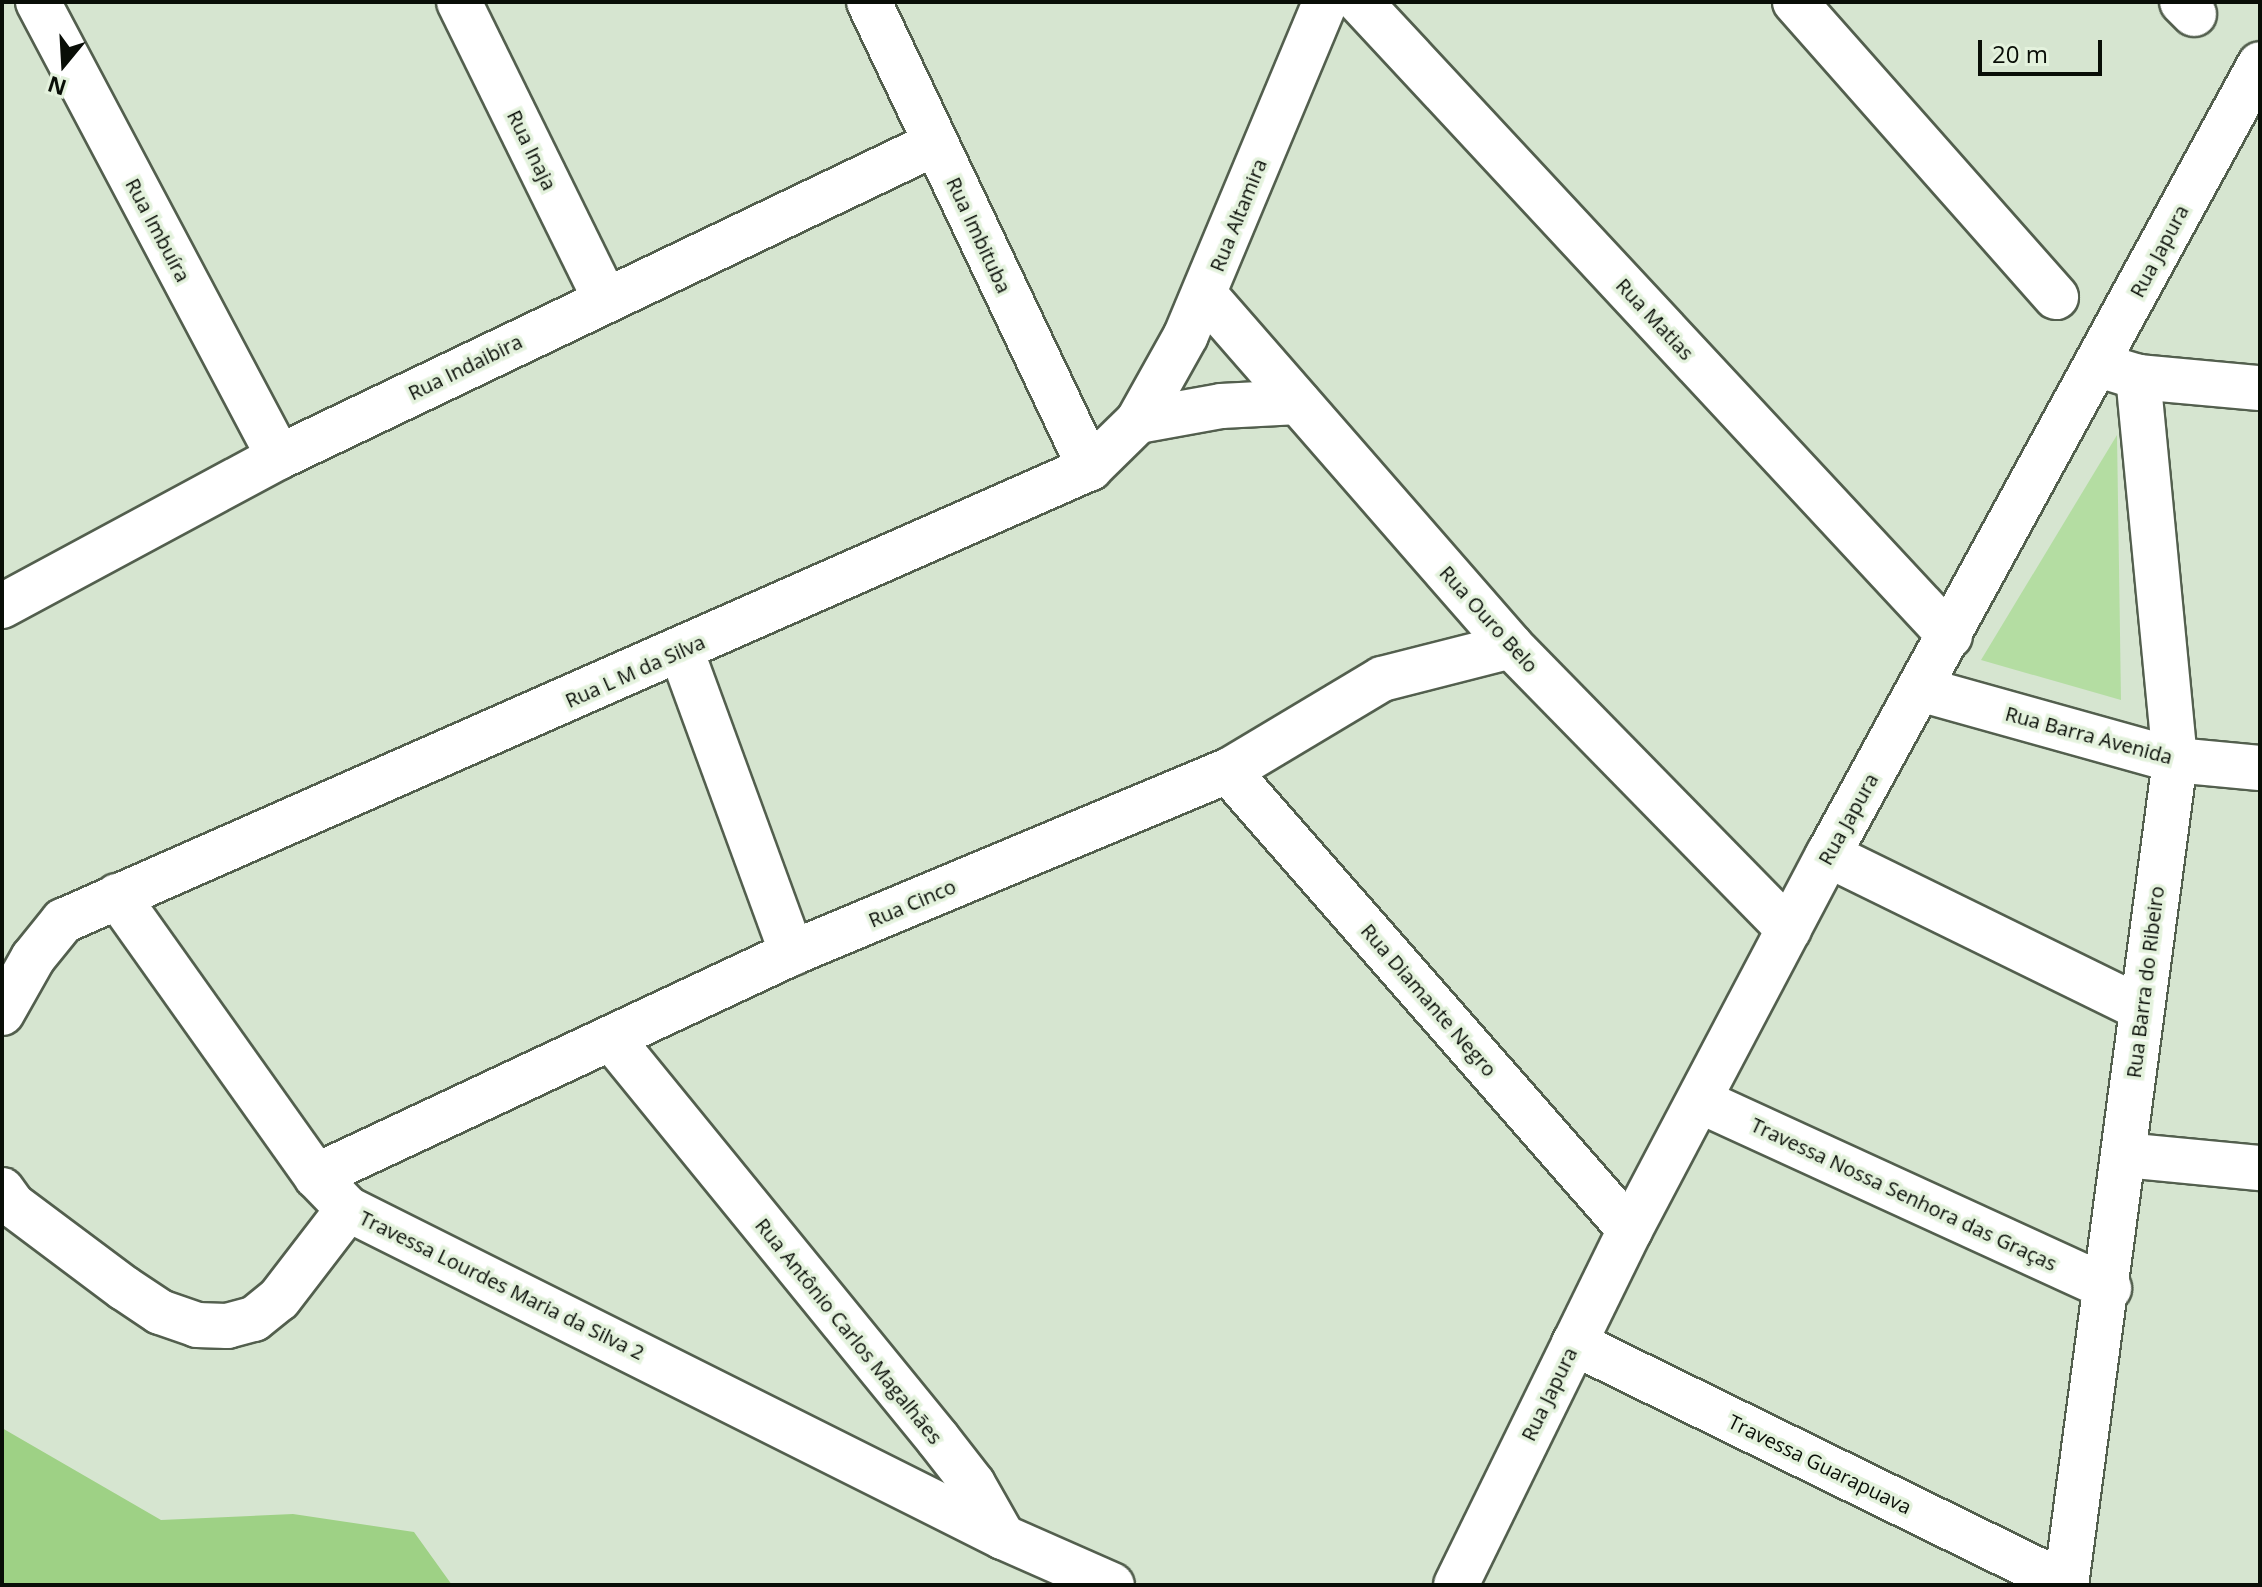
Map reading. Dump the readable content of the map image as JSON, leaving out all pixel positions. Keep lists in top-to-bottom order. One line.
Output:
{"streets":{"street":["Rua Inaja","Rua Altamira","Rua Imbuíra","Rua Imbituba","Rua Japura","Rua Matias","Rua Indaibira","Rua Ouro Belo","Rua L M da Silva","Rua Barra Avenida","Rua Cinco","Rua Barra do Ribeiro","Rua Diamante Negro","Travessa Nossa Senhora das Graças","Travessa Lourdes Maria da Silva 2","Rua Antônio Carlos Magalhães","Travessa Guarapuava"]},"crossings":[["Rua Inaja","Rua Indaibira"],["Rua Altamira","Rua Ouro Belo"],["Rua Altamira","Rua L M da Silva"],["Rua Imbuíra","Rua Indaibira"],["Rua Imbituba","Rua Indaibira"],["Rua Imbituba","Rua L M da Silva"],["Rua Japura","Rua Matias"],["Rua Japura","Rua Ouro Belo"],["Rua Japura","Rua Barra Avenida"],["Rua Japura","Rua Diamante Negro"],["Rua Japura","Travessa Nossa Senhora das Graças"],["Rua Japura","Travessa Guarapuava"],["Rua Ouro Belo","Rua Cinco"],["Rua L M da Silva","Travessa Lourdes Maria da Silva 2"],["Rua Barra Avenida","Rua Barra do Ribeiro"],["Rua Cinco","Rua Diamante Negro"],["Rua Cinco","Travessa Lourdes Maria da Silva 2"],["Rua Cinco","Rua Antônio Carlos Magalhães"],["Rua Barra do Ribeiro","Travessa Nossa Senhora das Graças"],["Rua Barra do Ribeiro","Travessa Guarapuava"],["Travessa Lourdes Maria da Silva 2","Rua Antônio Carlos Magalhães"]],"scale_bar":"20 m","north":"bottom"}
